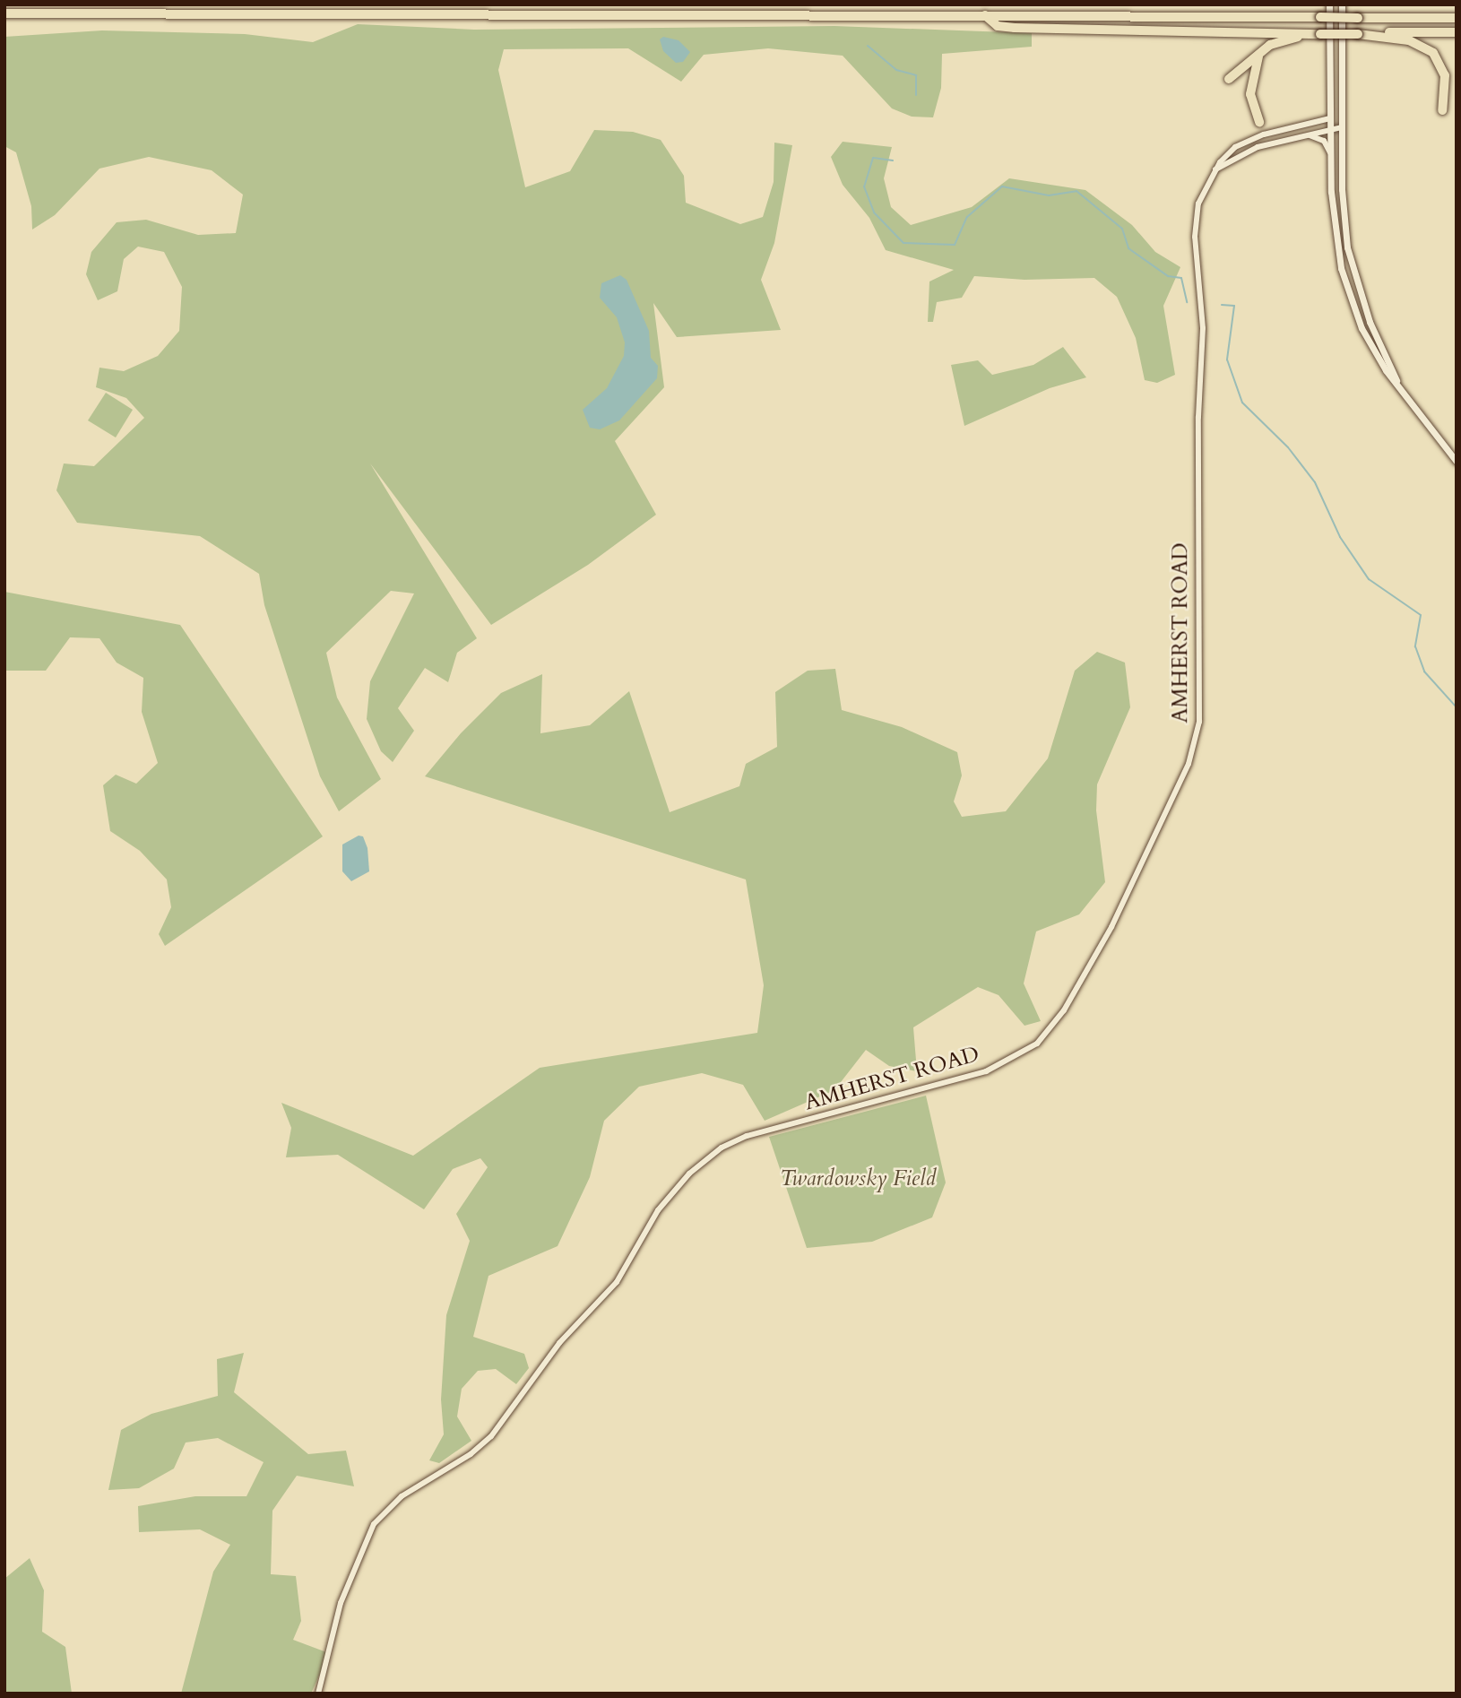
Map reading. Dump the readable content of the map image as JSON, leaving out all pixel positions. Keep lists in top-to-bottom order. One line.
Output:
{"streets":{"street":["AMHERST ROAD"]},"parks":["Twardowsky Field"]}
